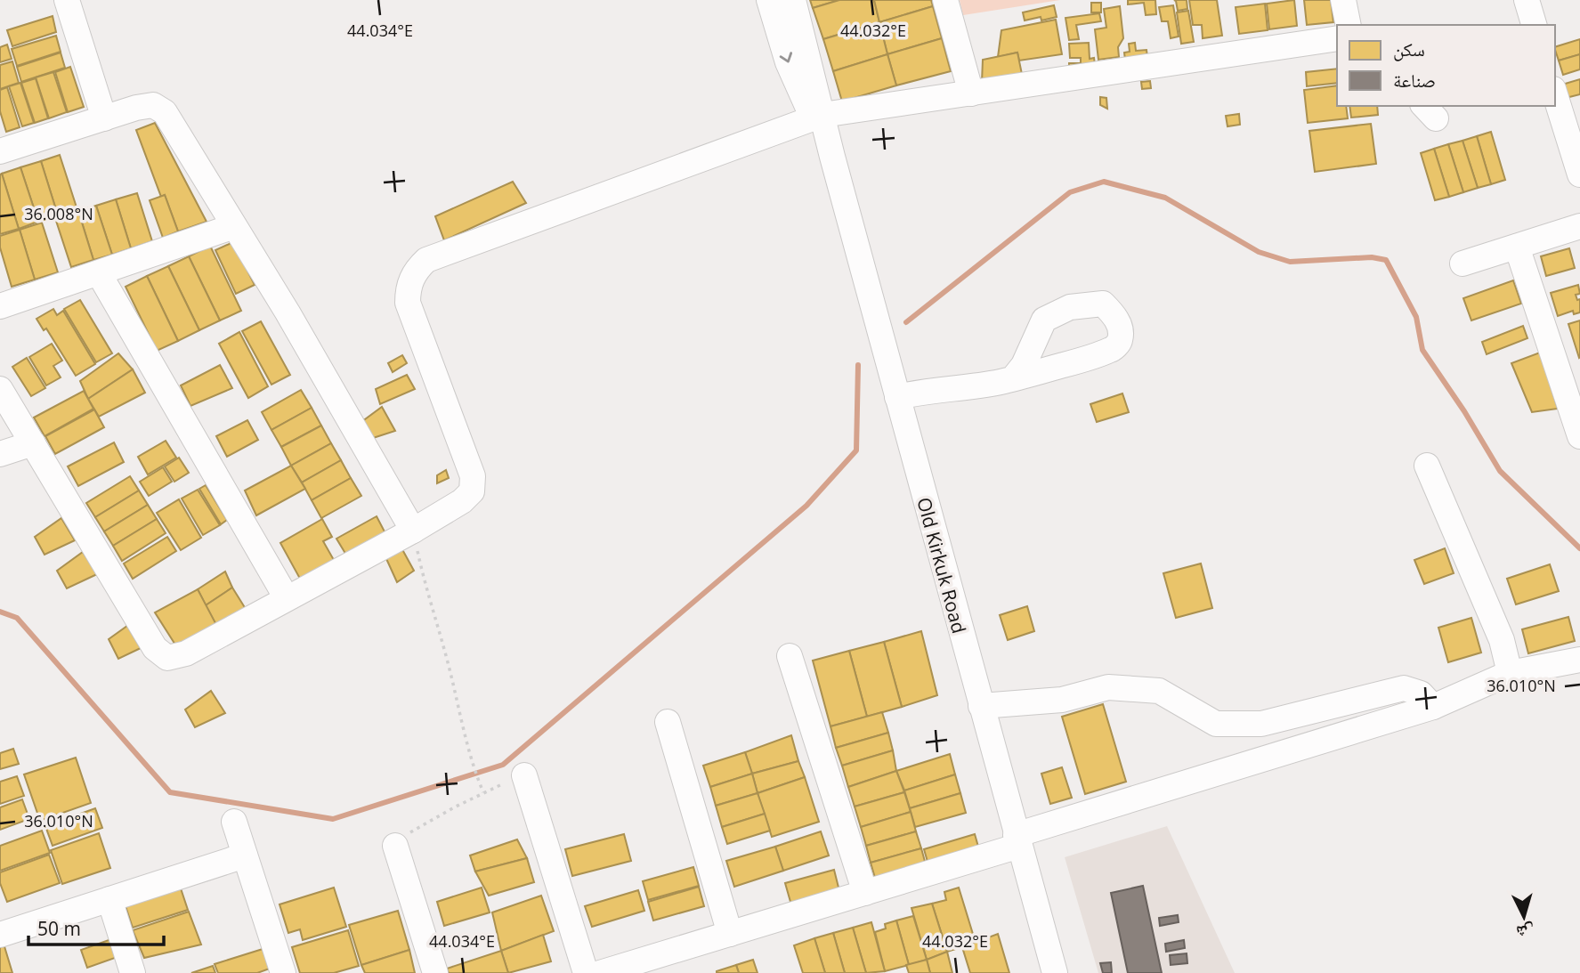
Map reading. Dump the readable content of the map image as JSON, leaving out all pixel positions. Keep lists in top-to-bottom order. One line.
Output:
{"streets":{"street":["Old Kirkuk Road"]},"legend":["سكن","صناعة"],"scale_bar":"50 m","north":"bottom","coordinates":["44.034°E","44.032°E","36.008°N","36.010°N"]}
